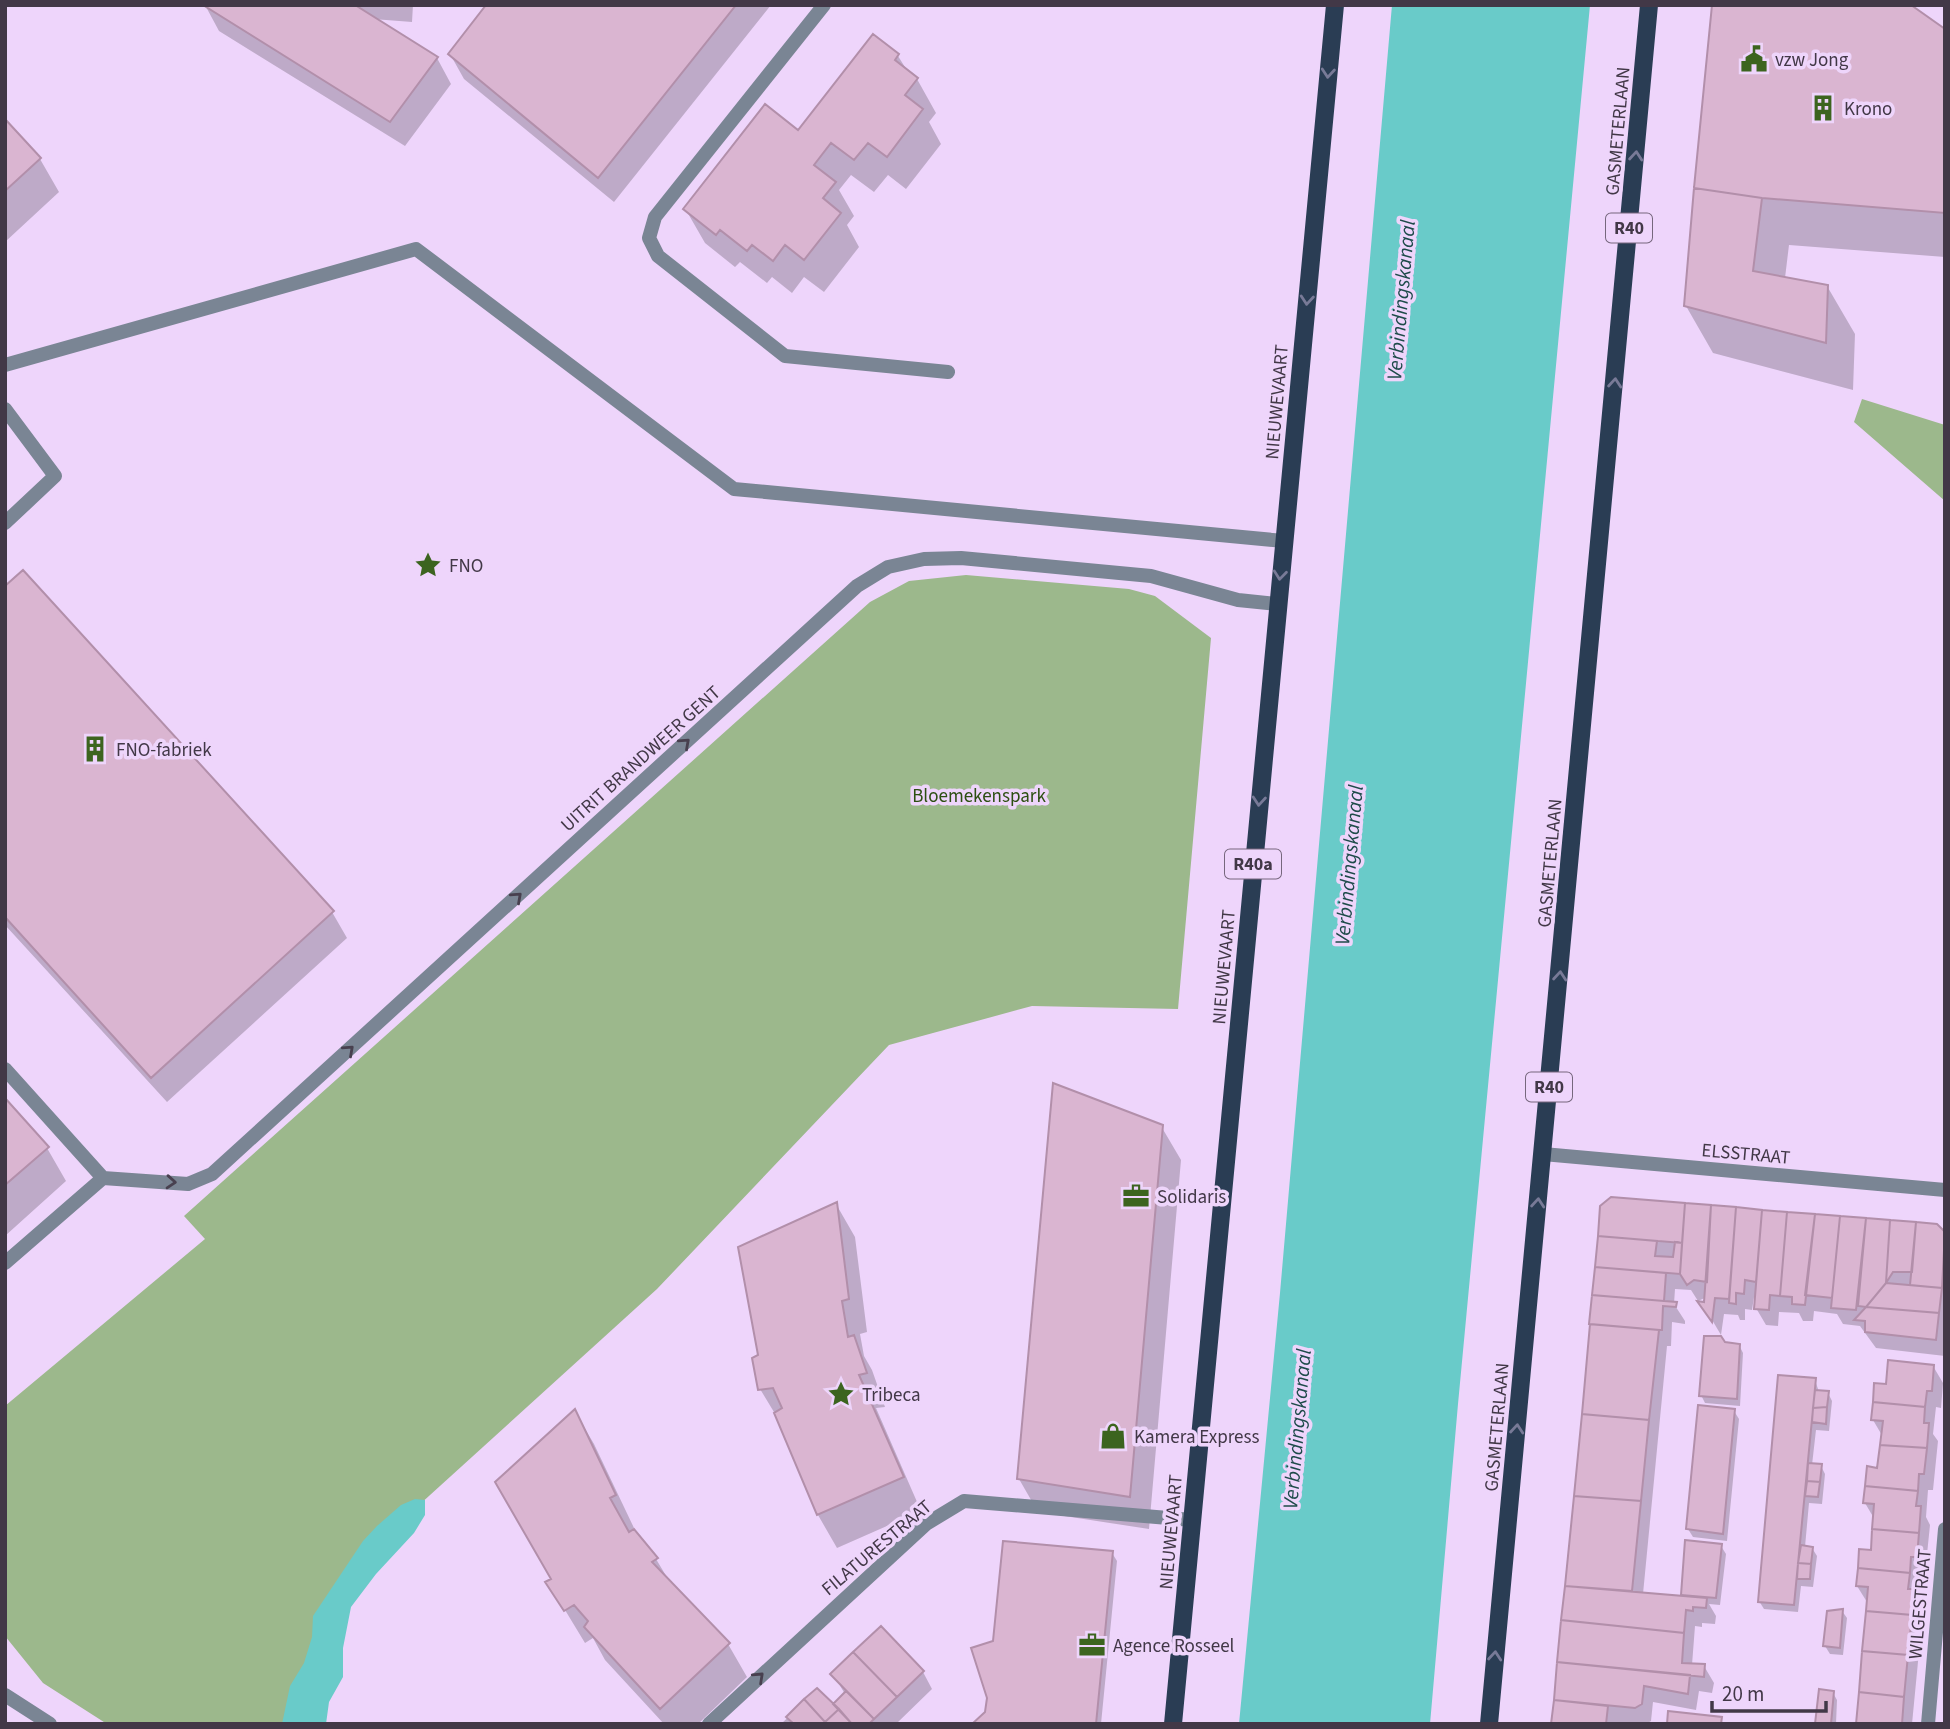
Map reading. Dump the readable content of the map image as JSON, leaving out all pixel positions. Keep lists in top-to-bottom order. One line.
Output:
{"streets":{"main road":["GASMETERLAAN","R40","NIEUWEVAART","R40a"],"street":["UITRIT BRANDWEER GENT","ELSSTRAAT","FILATURESTRAAT","WILGESTRAAT"]},"crossings":[["GASMETERLAAN","ELSSTRAAT"],["NIEUWEVAART","UITRIT BRANDWEER GENT"],["NIEUWEVAART","FILATURESTRAAT"]],"one_way":["GASMETERLAAN","NIEUWEVAART","UITRIT BRANDWEER GENT","FILATURESTRAAT"],"water":["Verbindingskanaal"],"parks":["Bloemekenspark"],"places":{"public building":["vzw Jong"],"building":["Krono","FNO-fabriek"],"place":["FNO","Tribeca"],"office":["Solidaris","Agence Rosseel"],"shop":["Kamera Express"]},"scale_bar":"20 m"}
